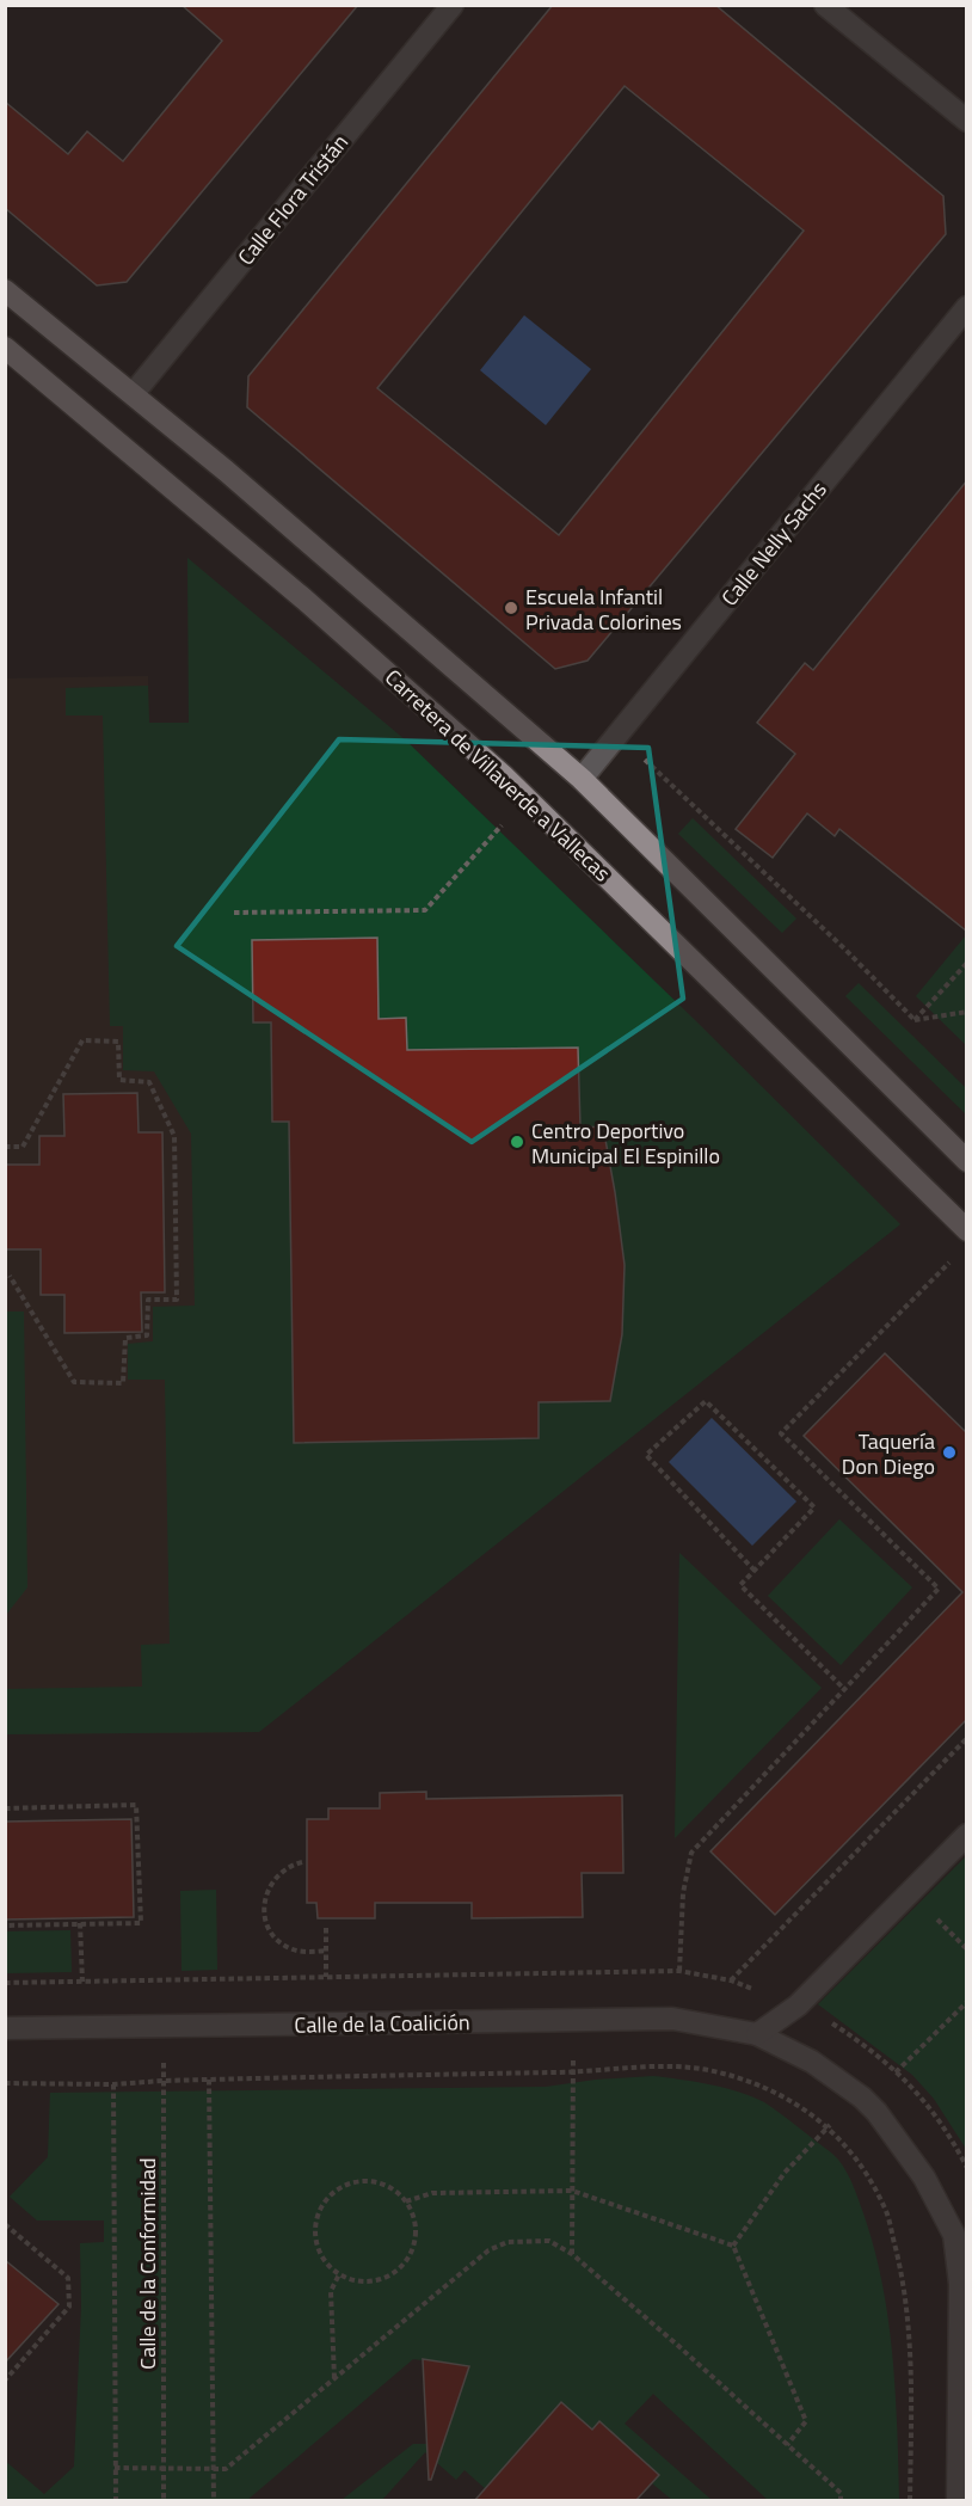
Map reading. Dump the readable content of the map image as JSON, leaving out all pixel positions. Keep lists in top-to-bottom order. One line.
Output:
{"streets":{"main road":["Carretera de Villaverde a Vallecas"],"street":["Calle Flora Tristán","Calle Nelly Sachs","Calle de la Coalición"],"path":["Calle de la Conformidad"]},"crossings":[["Calle de la Coalición","Calle de la Conformidad"]],"places":["Escuela Infantil Privada Colorines","Centro Deportivo Municipal El Espinillo","Taquería Don Diego"]}
